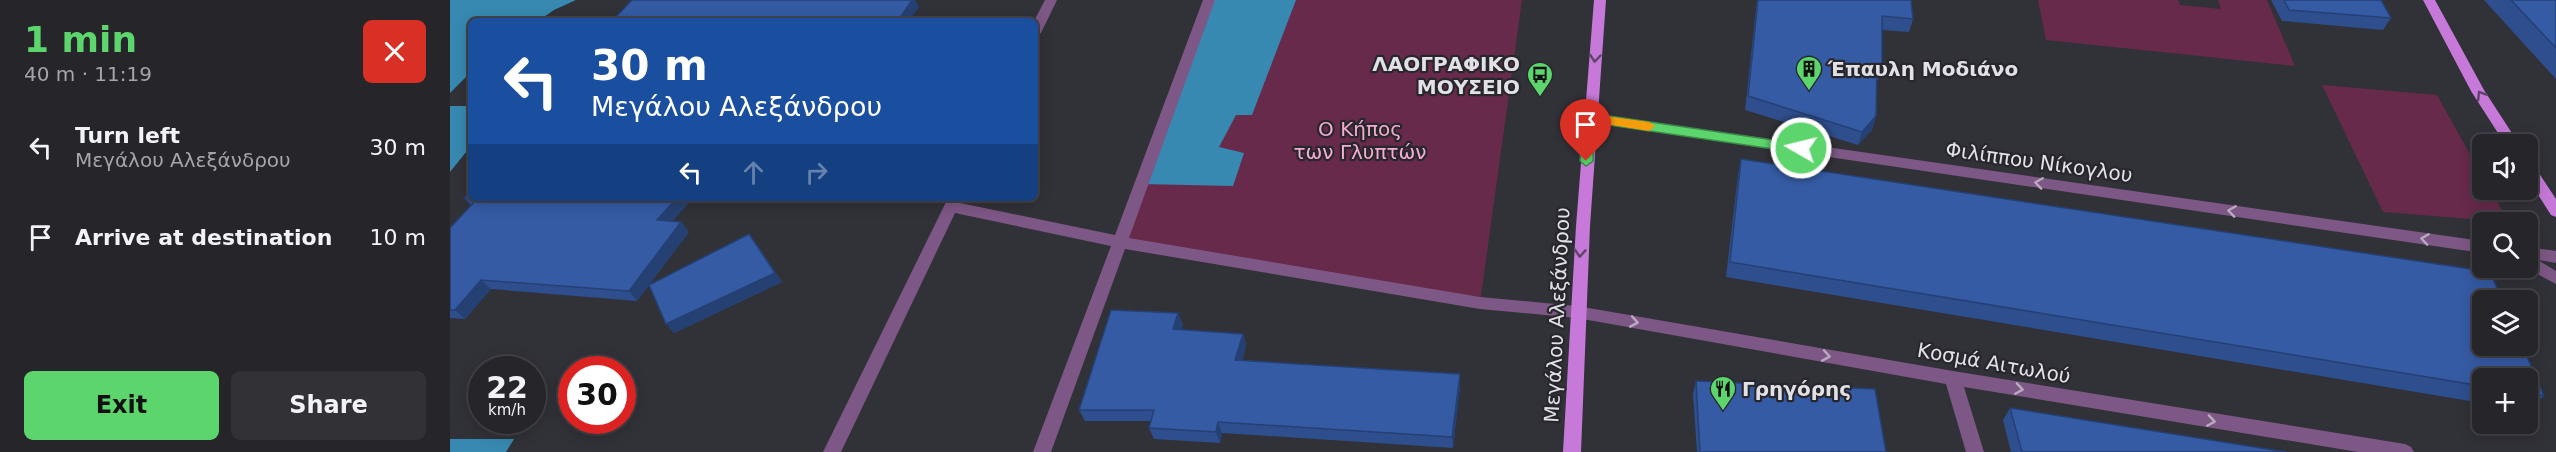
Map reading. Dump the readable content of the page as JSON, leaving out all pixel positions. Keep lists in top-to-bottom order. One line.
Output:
{"streets":{"main road":["Μεγάλου Αλεξάνδρου"],"street":["Φιλίππου Νίκογλου","Κοσμά Αιτωλού"]},"crossings":[["Φιλίππου Νίκογλου","Μεγάλου Αλεξάνδρου"],["Μεγάλου Αλεξάνδρου","Κοσμά Αιτωλού"]],"one_way":["Φιλίππου Νίκογλου","Μεγάλου Αλεξάνδρου","Κοσμά Αιτωλού"],"parks":["Ο Κήπος των Γλυπτών"],"places":{"building":["Έπαυλη Μοδιάνο"],"bus stop":["ΛΑΟΓΡΑΦΙΚΟ ΜΟΥΣΕΙΟ"],"restaurant":["Γρηγόρης"]},"page":{"heading":["1 min","40 m · 11:19"],"turn":["30 m","Μεγάλου Αλεξάνδρου"],"list":[{"name":"Turn left","note":"Μεγάλου Αλεξάνδρου","value":"30 m"},{"name":"Arrive at destination","value":"10 m"}],"map_buttons":"+","speed":"22 km/h","limit":"30","buttons":["Exit","Share"]}}
